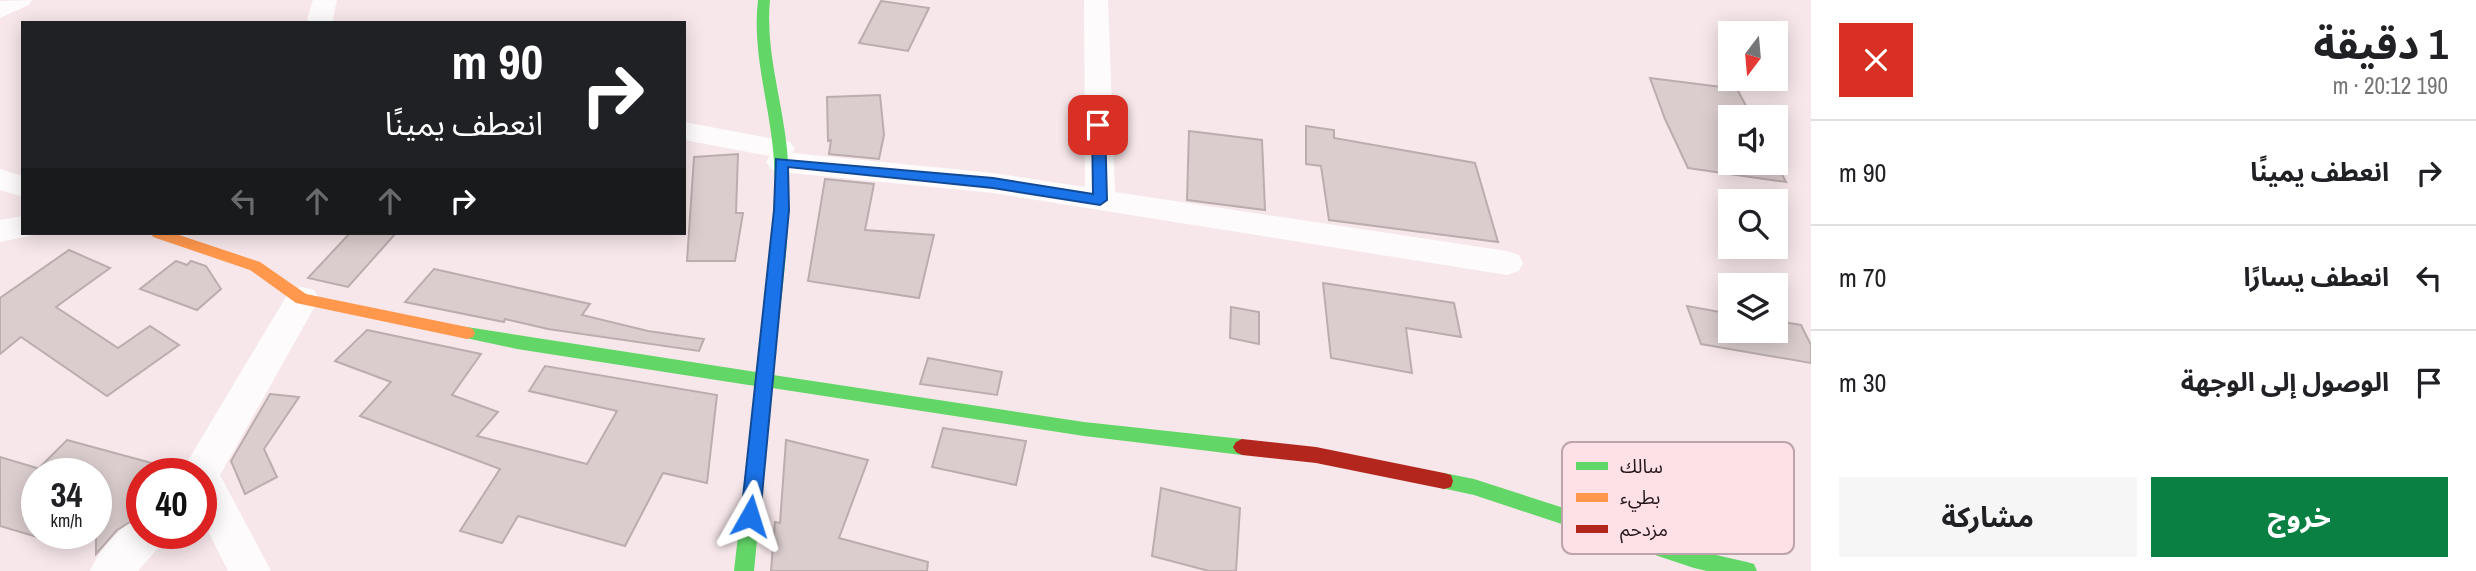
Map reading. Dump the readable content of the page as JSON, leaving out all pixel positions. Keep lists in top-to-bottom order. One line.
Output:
{"legend":["سالك","بطيء","مزدحم"],"north":"bottom","page":{"heading":["1 دقيقة","190 m · 20:12"],"turn":["90 m","انعطف يمينًا"],"list":[{"name":"انعطف يمينًا","value":"90 m"},{"name":"انعطف يسارًا","value":"70 m"},{"name":"الوصول إلى الوجهة","value":"30 m"}],"speed":"34 km/h","limit":"40","buttons":["خروج","مشاركة"]}}
